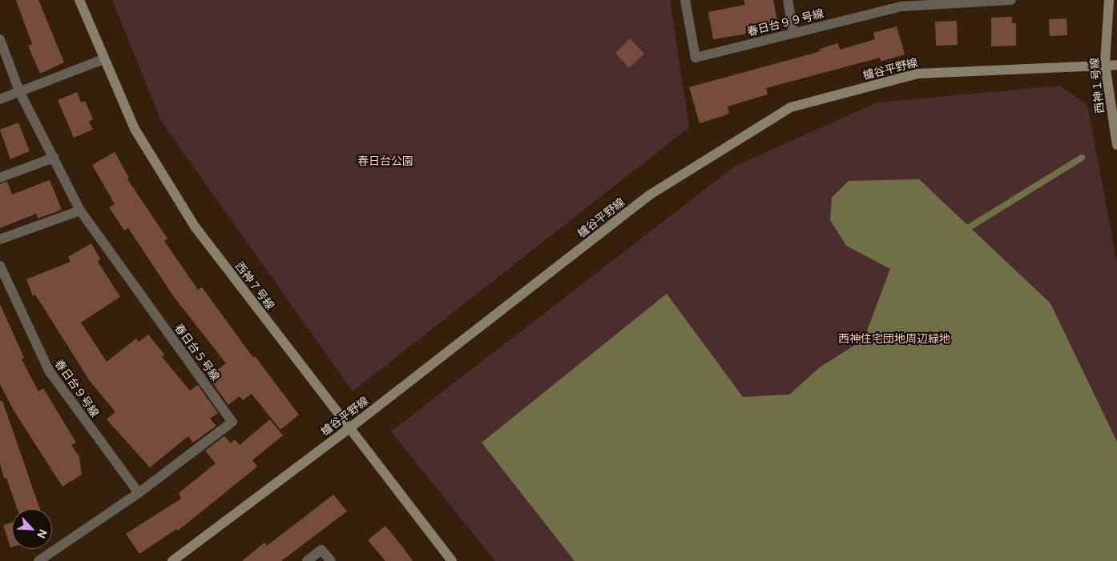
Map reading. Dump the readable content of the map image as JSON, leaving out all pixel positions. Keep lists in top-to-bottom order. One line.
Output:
{"streets":{"street":["春日台９９号線","櫨谷平野線","西神１号線","西神７号線","春日台５号線","春日台９号線"]},"crossings":[["櫨谷平野線","西神１号線"],["櫨谷平野線","西神７号線"],["春日台５号線","春日台９号線"]],"parks":["春日台公園","西神住宅団地周辺緑地"],"north":"bottom right"}
